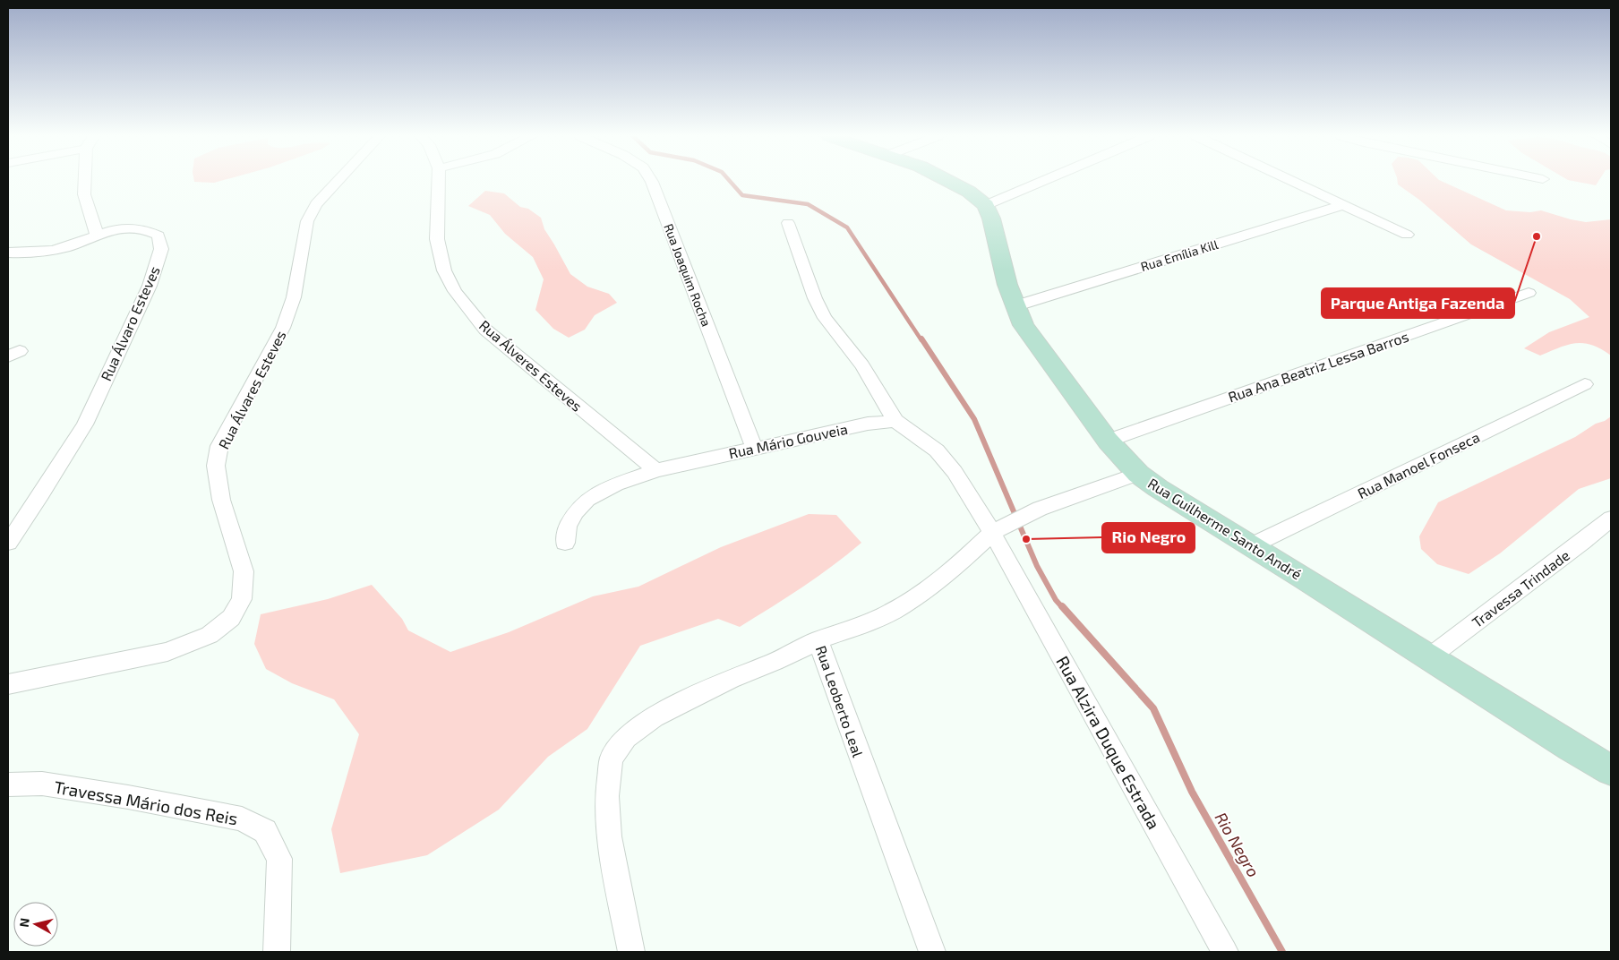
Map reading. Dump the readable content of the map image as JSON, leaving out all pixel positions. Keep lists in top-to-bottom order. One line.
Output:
{"streets":{"street":["Rua Emília Kill","Rua Joaquim Rocha","Rua Álvaro Esteves","Rua Álveres Esteves","Rua Ana Beatriz Lessa Barros","Rua Álvares Esteves","Rua Mário Gouveia","Rua Manoel Fonseca","Rua Guilherme Santo André","Travessa Trindade","Rua Leoberto Leal","Rua Alzira Duque Estrada","Travessa Mário dos Reis"]},"crossings":[["Rua Emília Kill","Rua Guilherme Santo André"],["Rua Joaquim Rocha","Rua Mário Gouveia"],["Rua Álveres Esteves","Rua Mário Gouveia"],["Rua Ana Beatriz Lessa Barros","Rua Guilherme Santo André"],["Rua Manoel Fonseca","Rua Guilherme Santo André"],["Rua Guilherme Santo André","Travessa Trindade"],["Rua Guilherme Santo André","Rua Leoberto Leal"],["Rua Leoberto Leal","Rua Alzira Duque Estrada"]],"water":["Rio Negro"],"places":["Parque Antiga Fazenda","Rio Negro"],"north":"left"}
